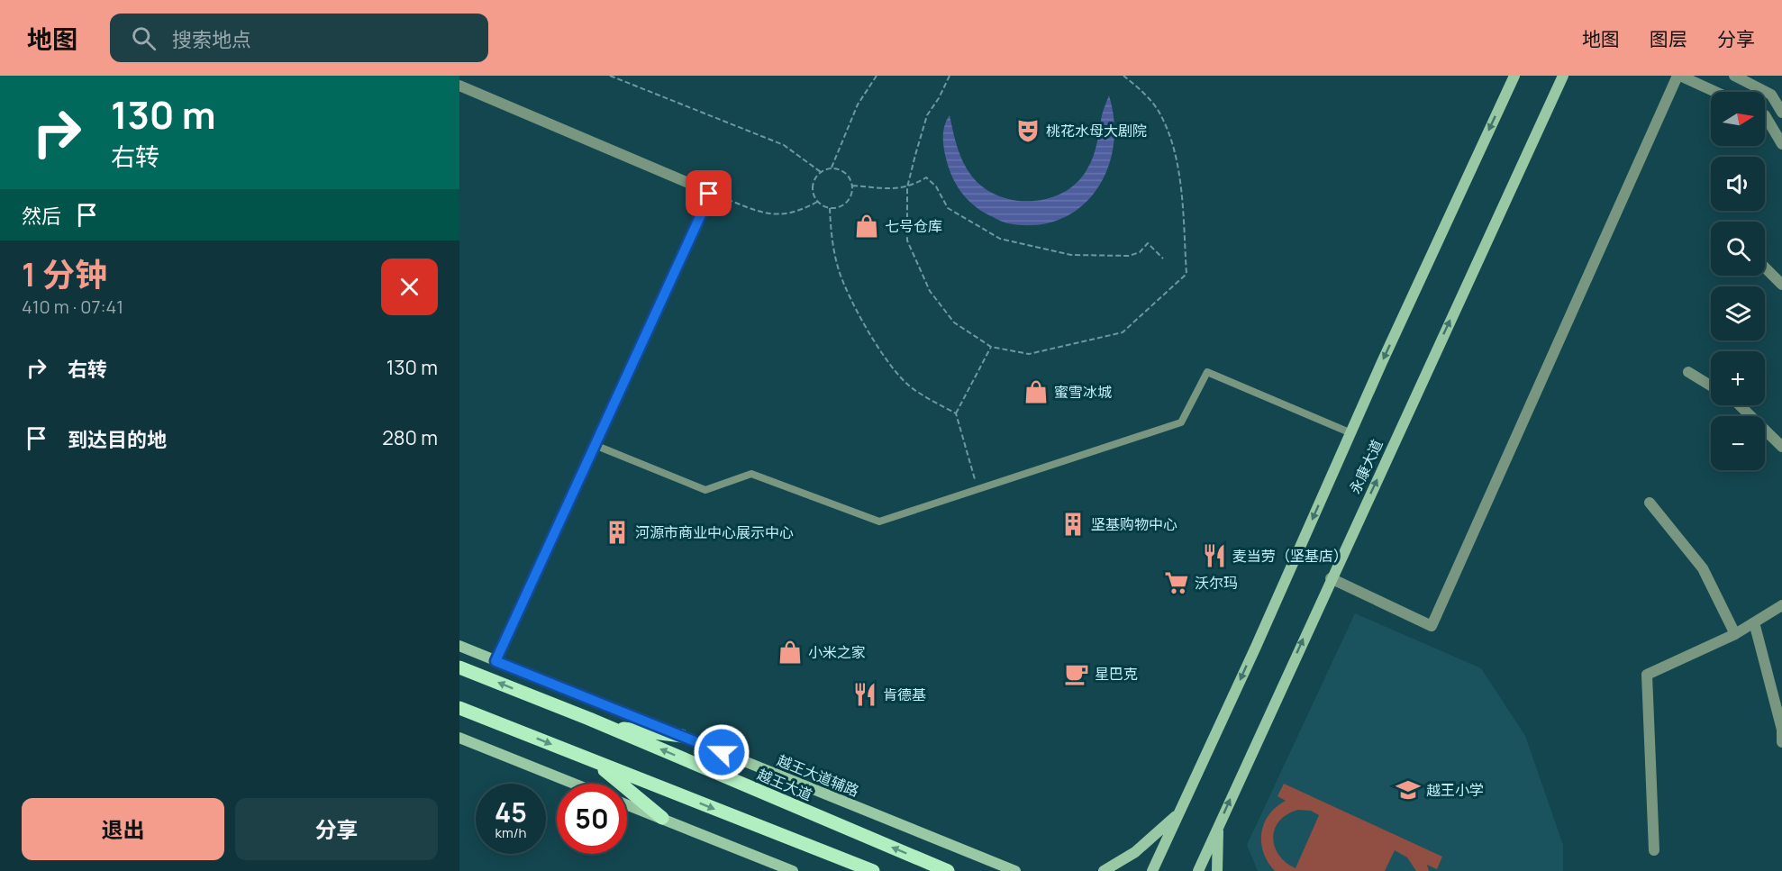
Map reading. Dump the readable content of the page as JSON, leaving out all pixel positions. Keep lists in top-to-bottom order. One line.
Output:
{"streets":{"main road":["永康大道","越王大道辅路","越王大道"]},"places":{"theatre":["桃花水母大剧院"],"shop":["七号仓库","蜜雪冰城","小米之家"],"building":["坚基购物中心","河源市商业中心展示中心"],"restaurant":["麦当劳（坚基店）","肯德基"],"supermarket":["沃尔玛"],"cafe":["星巴克"],"school or university":["越王小学"]},"north":"right","page":{"header":"地图","search":"搜索地点","nav":["地图","图层","分享"],"turn":["130 m","右转"],"map_buttons":["+","−"],"then":"然后","heading":["1 分钟","410 m · 07:41"],"list":[{"name":"右转","value":"130 m"},{"name":"到达目的地","value":"280 m"}],"speed":"45 km/h","limit":"50","buttons":["退出","分享"]}}
